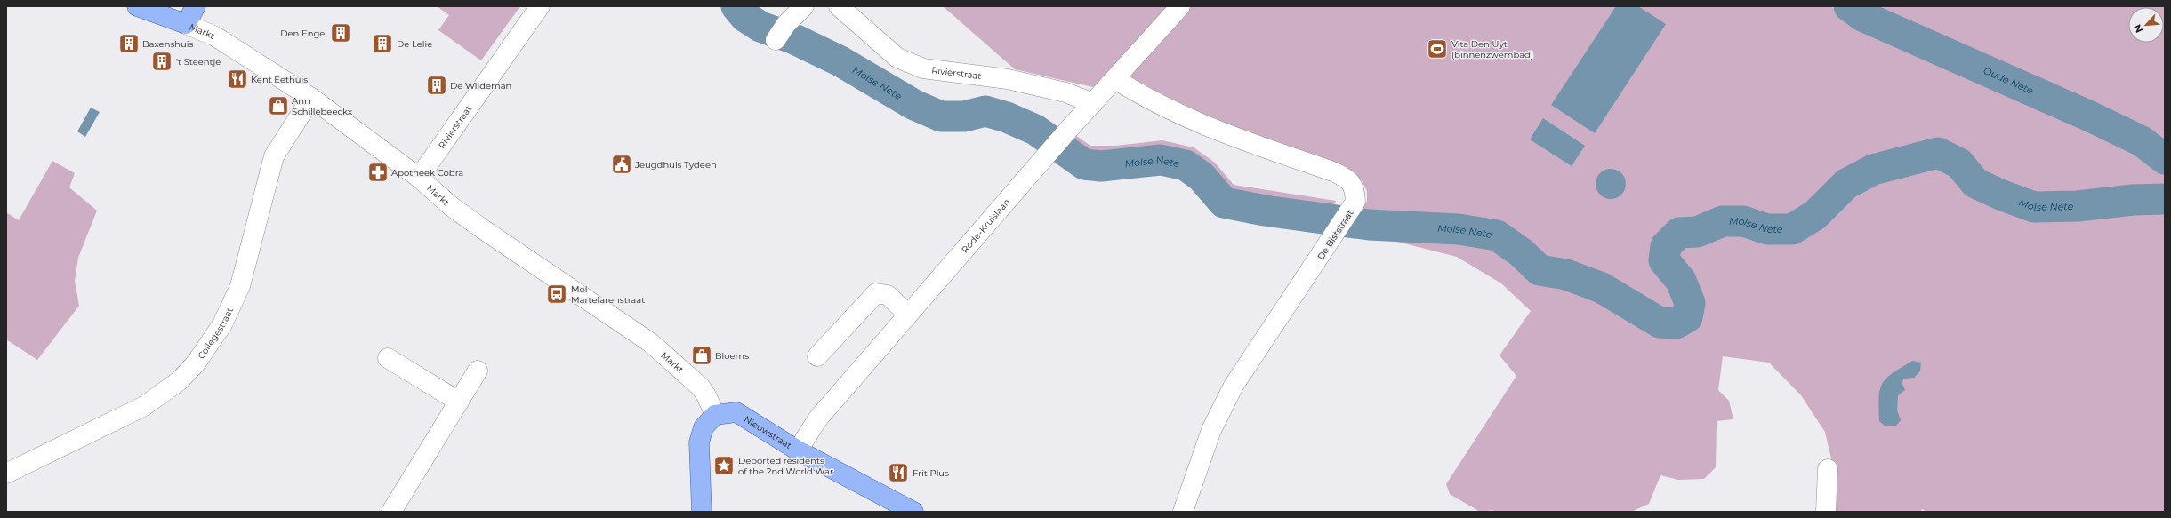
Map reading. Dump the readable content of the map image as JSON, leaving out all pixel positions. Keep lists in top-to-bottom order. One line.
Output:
{"streets":{"main road":["Markt","Nieuwstraat"],"street":["Rivierstraat","Rode-Kruislaan","De Biststraat","Collegestraat"]},"crossings":[["Markt","Rivierstraat"],["Markt","Collegestraat"],["Markt","Nieuwstraat"],["Rivierstraat","Rode-Kruislaan"],["Rode-Kruislaan","De Biststraat"],["Rode-Kruislaan","Nieuwstraat"]],"water":["Oude Nete","Molse Nete"],"places":{"building":["Den Engel","Baxenshuis","De Lelie","'t Steentje","De Wildeman"],"sports":["Vita Den Uyt (binnenzwembad)"],"restaurant":["Kent Eethuis","Frit Plus"],"shop":["Ann Schillebeeckx","Bloems"],"public building":["Jeugdhuis Tydeeh"],"pharmacy":["Apotheek Cobra"],"bus stop":["Mol Martelarenstraat"],"place":["Deported residents of the 2nd World War"]},"north":"bottom left"}
